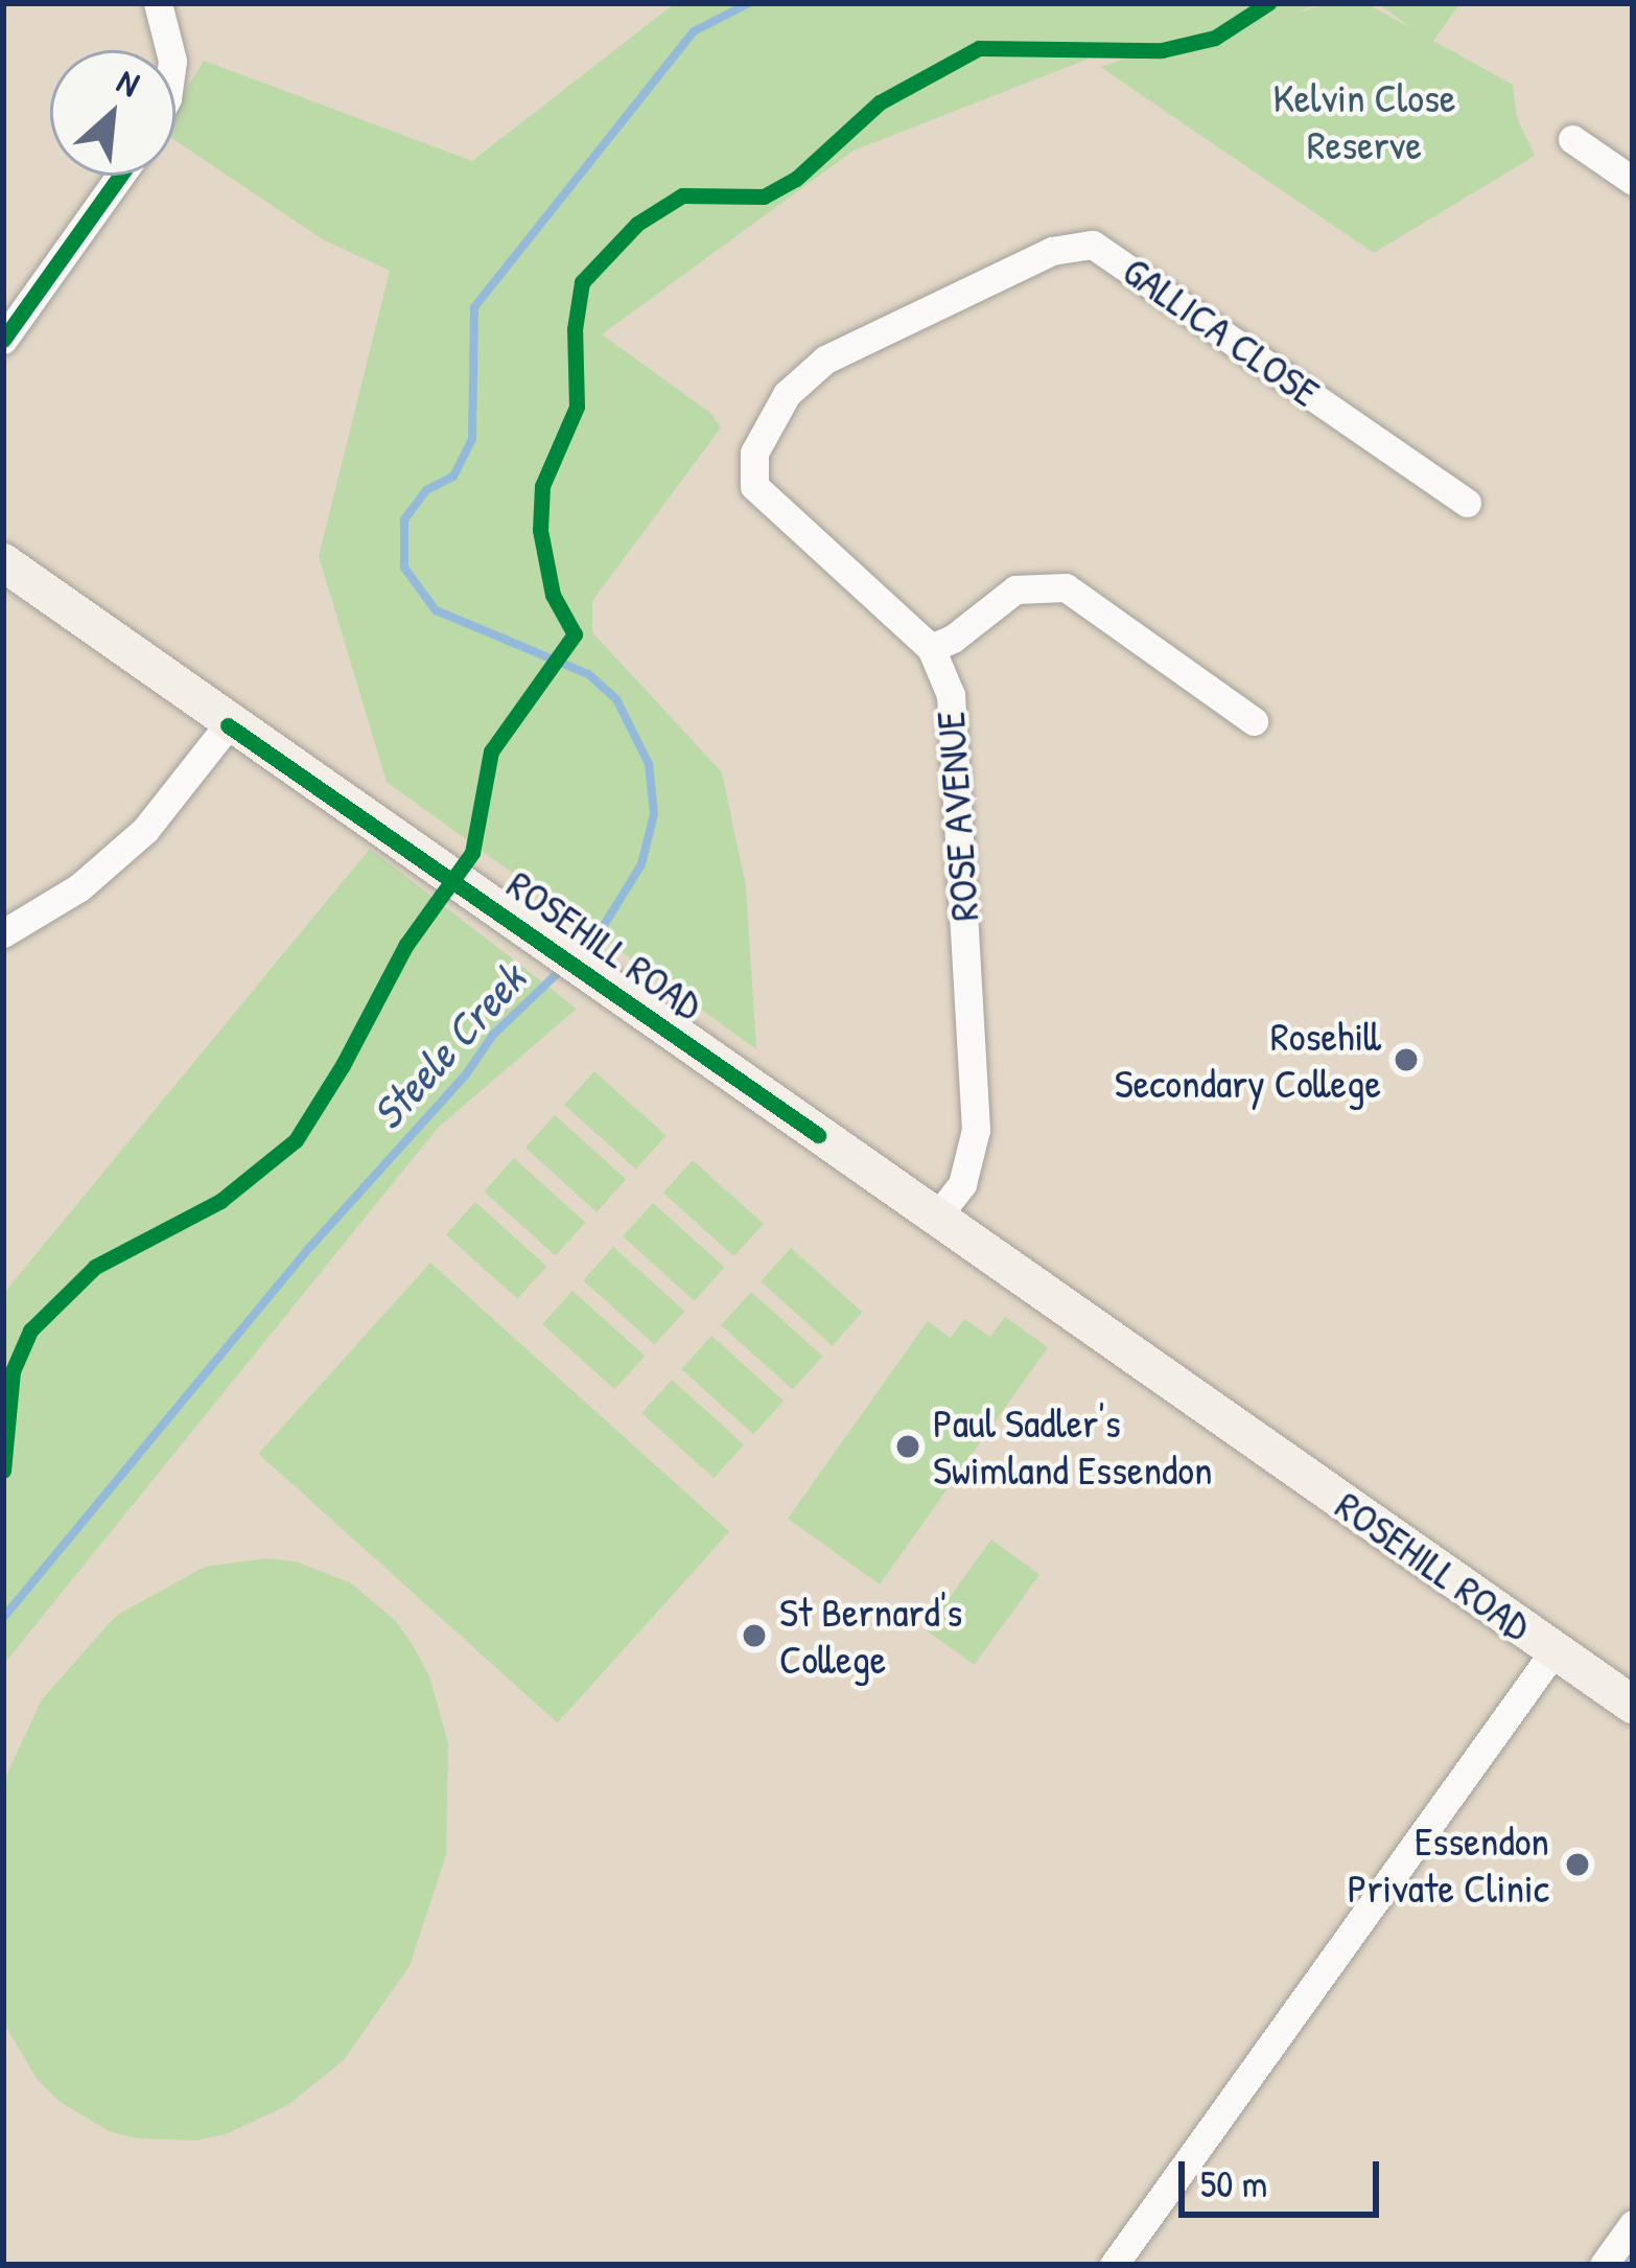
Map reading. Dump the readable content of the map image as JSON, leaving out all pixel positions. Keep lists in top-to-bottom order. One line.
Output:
{"streets":{"street":["GALLICA CLOSE","ROSE AVENUE","ROSEHILL ROAD"]},"crossings":[["GALLICA CLOSE","ROSE AVENUE"],["ROSE AVENUE","ROSEHILL ROAD"]],"water":["Steele Creek"],"parks":["Kelvin Close Reserve"],"places":["Rosehill Secondary College","Paul Sadler's Swimland Essendon","St Bernard's College","Essendon Private Clinic"],"scale_bar":"50 m","north":"top right"}
